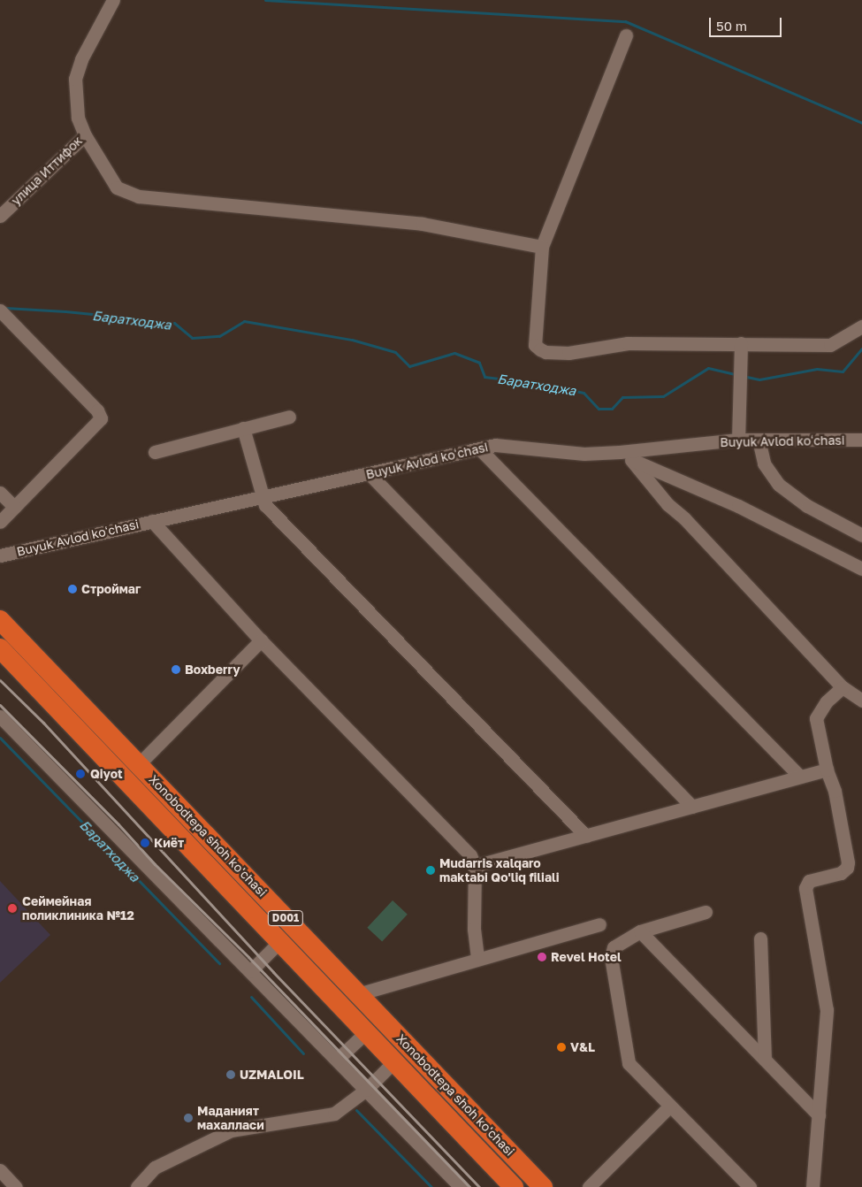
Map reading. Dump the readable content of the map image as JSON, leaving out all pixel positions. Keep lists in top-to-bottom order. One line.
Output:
{"streets":{"highway":["Xonobodtepa shoh ko'chasi","D001"],"street":["улица Иттифок","Buyuk Avlod koʻchasi"]},"water":["Баратходжа"],"places":["Строймаг","Boxberry","Qiyot","Киёт","Mudarris xalqaro maktabi Qo'liq filiali","Сеймейная поликлиника №12","Revel Hotel","V&L","UZMALOIL","Маданият махалласи"],"scale_bar":"50 m"}
